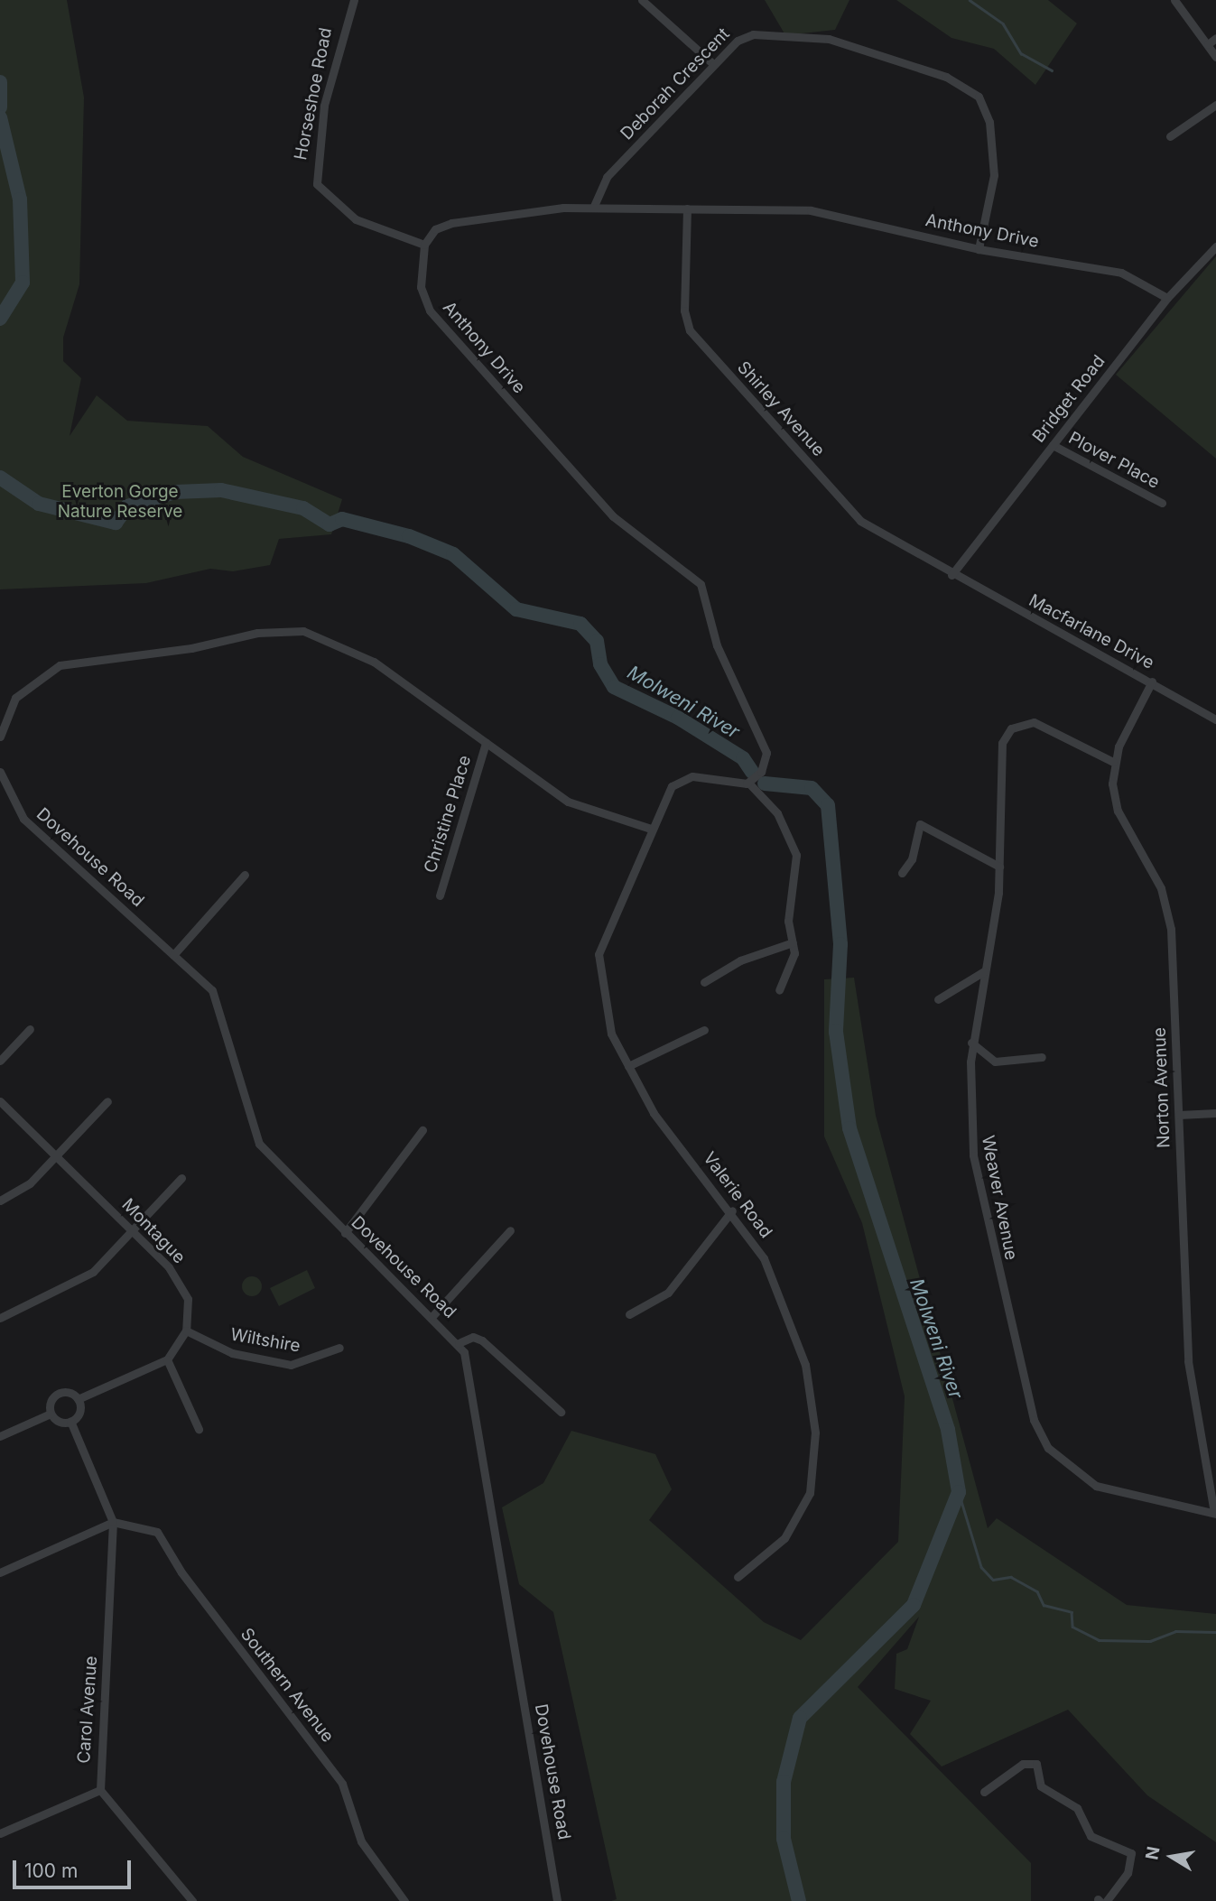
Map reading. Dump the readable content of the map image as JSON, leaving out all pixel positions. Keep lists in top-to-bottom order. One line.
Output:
{"streets":{"street":["Deborah Crescent","Horseshoe Road","Anthony Drive","Bridget Road","Shirley Avenue","Plover Place","Macfarlane Drive","Christine Place","Dovehouse Road","Norton Avenue","Valerie Road","Weaver Avenue","Montague","Wiltshire","Southern Avenue","Carol Avenue"]},"crossings":[["Deborah Crescent","Anthony Drive"],["Horseshoe Road","Anthony Drive"],["Anthony Drive","Bridget Road"],["Anthony Drive","Shirley Avenue"],["Bridget Road","Shirley Avenue"],["Bridget Road","Plover Place"],["Bridget Road","Macfarlane Drive"],["Shirley Avenue","Macfarlane Drive"],["Norton Avenue","Weaver Avenue"],["Montague","Wiltshire"],["Southern Avenue","Carol Avenue"]],"water":["Molweni River"],"parks":["Everton Gorge Nature Reserve"],"scale_bar":"100 m","north":"left"}
